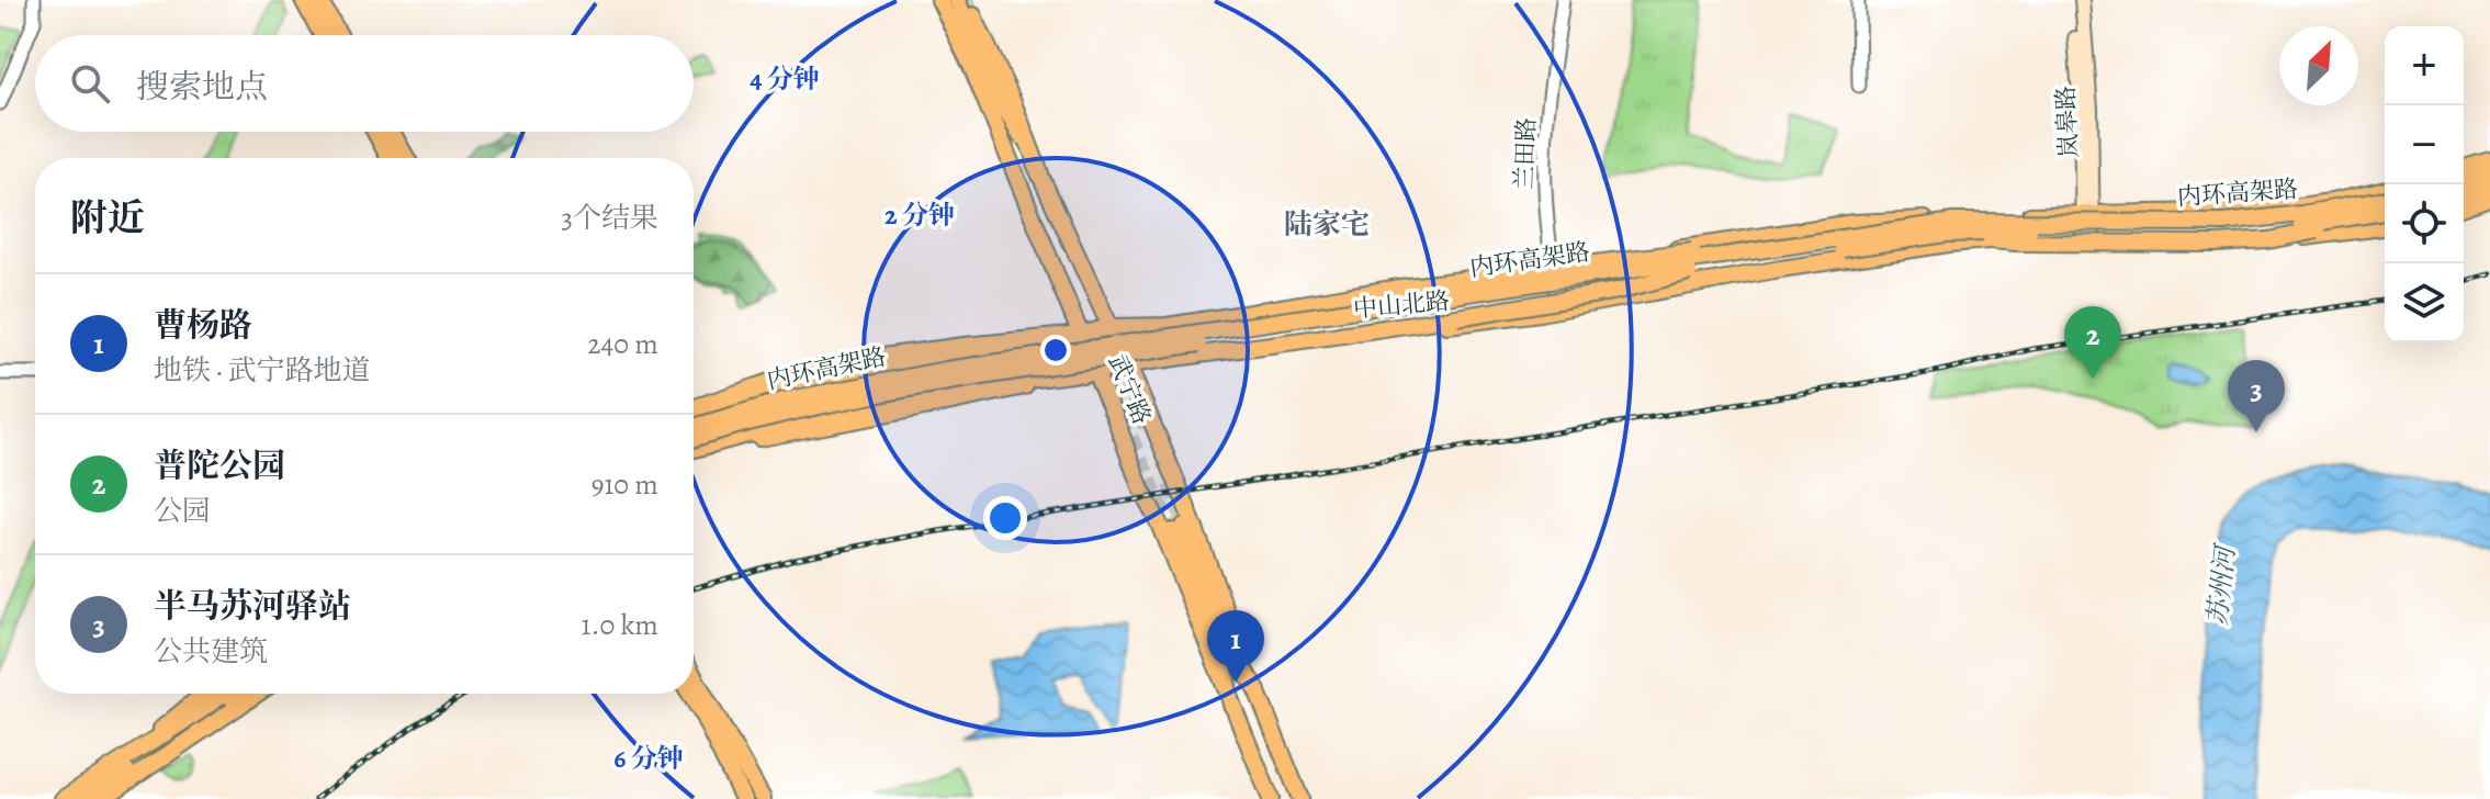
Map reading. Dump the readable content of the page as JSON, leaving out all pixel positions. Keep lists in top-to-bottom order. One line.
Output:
{"streets":{"main road":["岚皋路","内环高架路","中山北路","武宁路"],"street":["兰田路"]},"crossings":[["岚皋路","中山北路"],["兰田路","中山北路"],["中山北路","武宁路"]],"districts":["陆家宅"],"water":["苏州河"],"north":"top right","page":{"map_buttons":["+","−"],"search":"搜索地点","heading":["附近","3个结果"],"list":[{"mark":"1","name":"曹杨路","note":"地铁 · 武宁路地道","value":"240 m"},{"mark":"2","name":"普陀公园","note":"公园","value":"910 m"},{"mark":"3","name":"半马苏河驿站","note":"公共建筑","value":"1.0 km"}],"pins":["2","3","1"]},"rings":["4 分钟","2 分钟","6 分钟"]}
